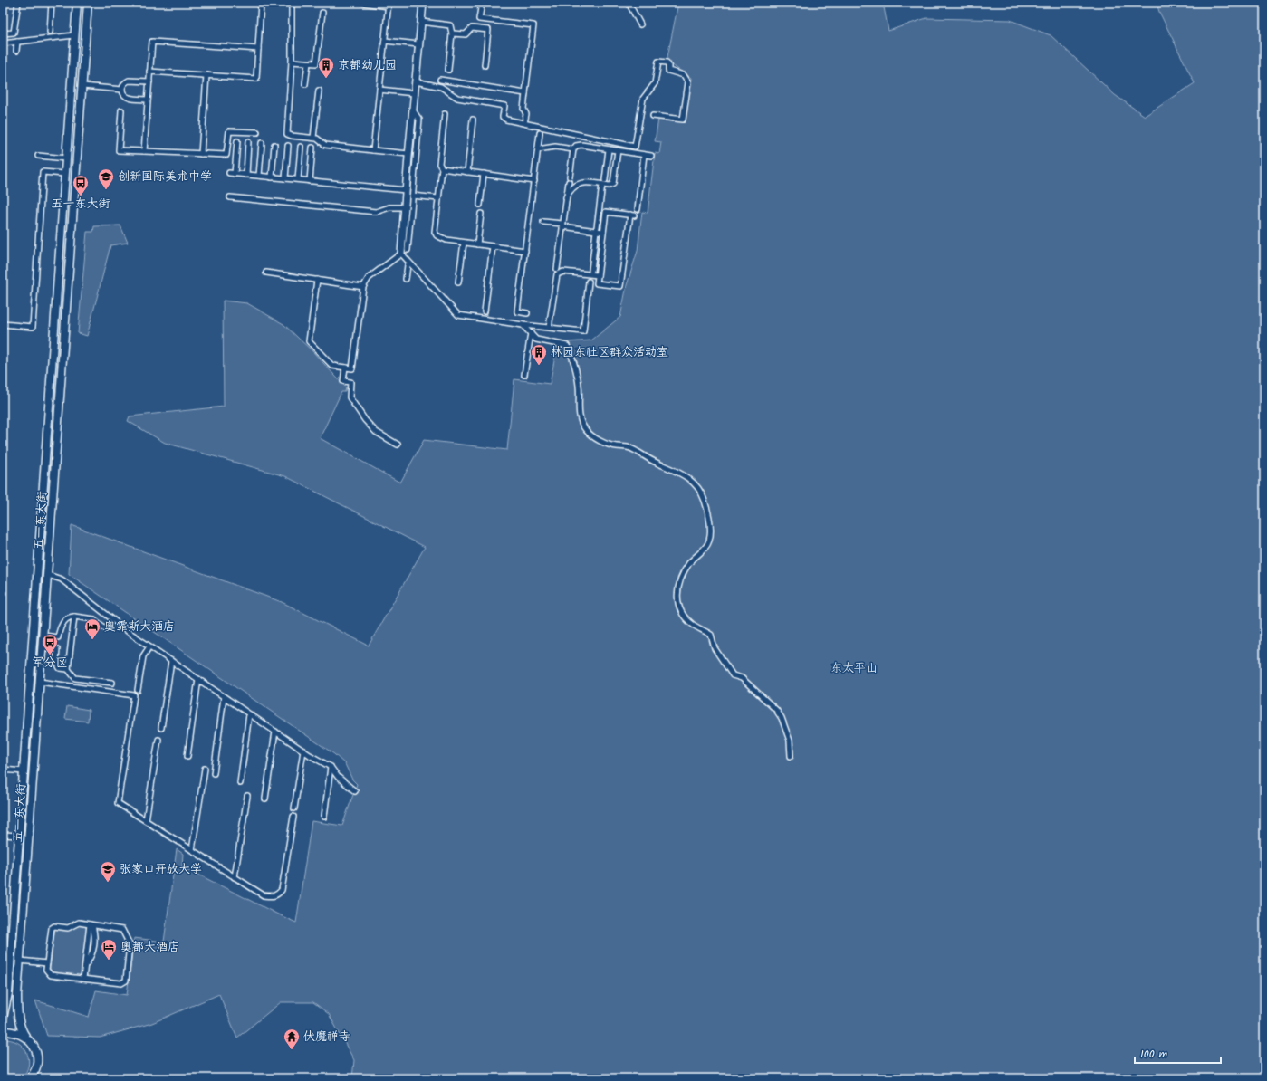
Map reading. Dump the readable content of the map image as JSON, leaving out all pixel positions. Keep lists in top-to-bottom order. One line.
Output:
{"streets":{"main road":["五一东大街"]},"parks":["东太平山"],"places":{"building":["京都幼儿园","林园东社区群众活动室"],"school or university":["创新国际美术中学","张家口开放大学"],"bus stop":["五一东大街","军分区"],"hotel":["奥霏斯大酒店","奥都大酒店"],"temple":["伏魔禅寺"]},"scale_bar":"100 m"}
